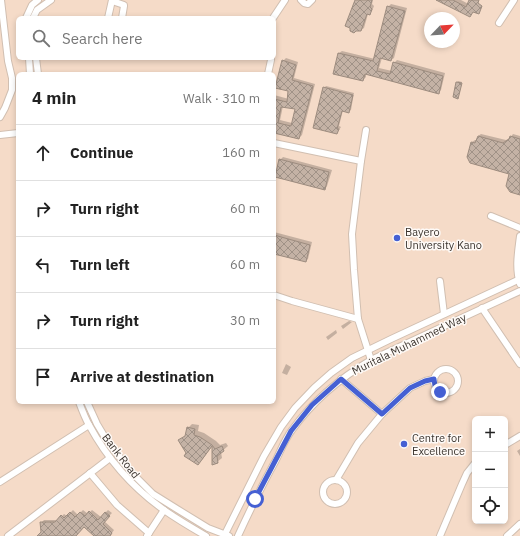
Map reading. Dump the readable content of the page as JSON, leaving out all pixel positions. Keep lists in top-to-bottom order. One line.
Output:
{"streets":{"street":["Muritala Muhammed Way","Bank Road"]},"places":["Bayero University Kano","Centre for Excellence"],"north":"top right","page":{"search":"Search here","heading":["4 min","Walk · 310 m"],"list":[["Continue","160 m"],["Turn right","60 m"],["Turn left","60 m"],["Turn right","30 m"],"Arrive at destination"],"map_buttons":["+","−"]}}
